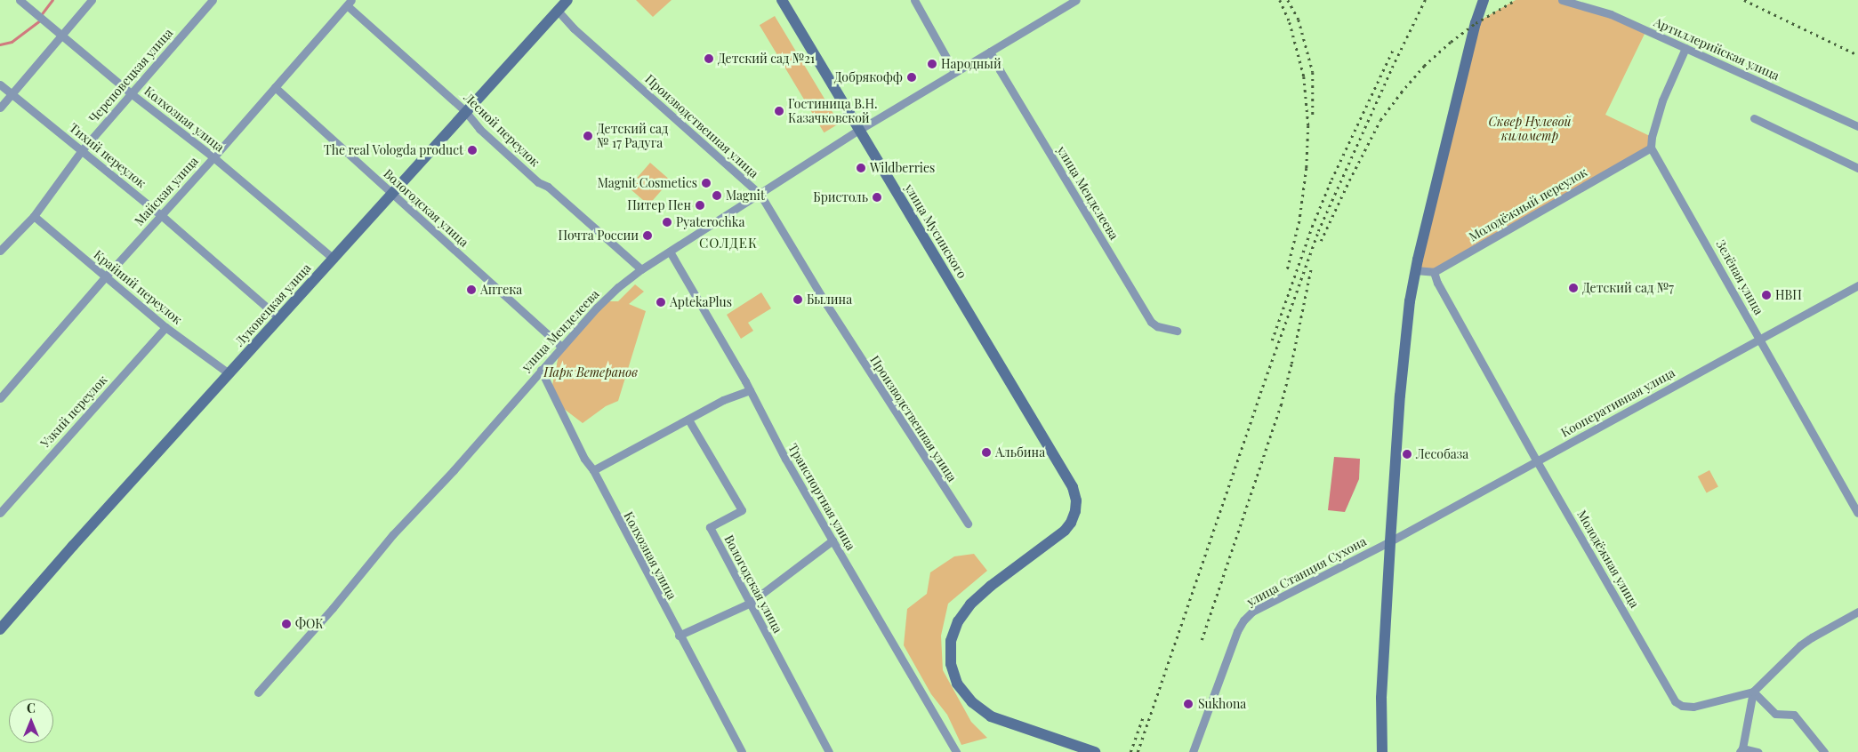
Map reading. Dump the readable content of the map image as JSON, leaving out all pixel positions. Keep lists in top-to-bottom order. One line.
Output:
{"streets":{"street":["Артиллерийская улица","Череповецкая улица","Колхозная улица","Производственная улица","Лесной переулок","Тихий переулок","Майская улица","улица Менделеева","Молодёжный переулок","Вологодская улица","улица Мусинского","Зелёная улица","Крайний переулок","Луковецкая улица","Кооперативная улица","Узкий переулок","Транспортная улица","Молодёжная улица","улица Станция Сухона"]},"crossings":[["Череповецкая улица","Колхозная улица"],["Череповецкая улица","Тихий переулок"],["Череповецкая улица","Крайний переулок"],["Колхозная улица","Майская улица"],["Колхозная улица","улица Менделеева"],["Колхозная улица","Луковецкая улица"],["Производственная улица","улица Менделеева"],["Производственная улица","Луковецкая улица"],["Лесной переулок","Майская улица"],["Лесной переулок","улица Менделеева"],["Лесной переулок","Луковецкая улица"],["Тихий переулок","Майская улица"],["Тихий переулок","Луковецкая улица"],["Майская улица","Вологодская улица"],["Майская улица","Крайний переулок"],["улица Менделеева","Вологодская улица"],["улица Менделеева","улица Мусинского"],["улица Менделеева","Транспортная улица"],["Молодёжный переулок","Зелёная улица"],["Молодёжный переулок","Молодёжная улица"],["Вологодская улица","Луковецкая улица"],["Зелёная улица","Кооперативная улица"],["Крайний переулок","Луковецкая улица"],["Крайний переулок","Узкий переулок"],["Кооперативная улица","Молодёжная улица"],["Кооперативная улица","улица Станция Сухона"]],"districts":["СОЛДЕК"],"parks":["Сквер Нулевой километр","Парк Ветеранов"],"places":["Детский сад №21","Народный","Добрякофф","Гостиница В.Н. Казачковской","Детский сад № 17 Радуга","The real Vologda product","Wildberries","Magnit Cosmetics","Magnit","Бристоль","Питер Пен","Pyaterochka","Почта России","Детский сад №7","Аптека","НВП","Былина","AptekaPlus","Альбина","Лесобаза","ФОК","Sukhona"],"north":"top"}
